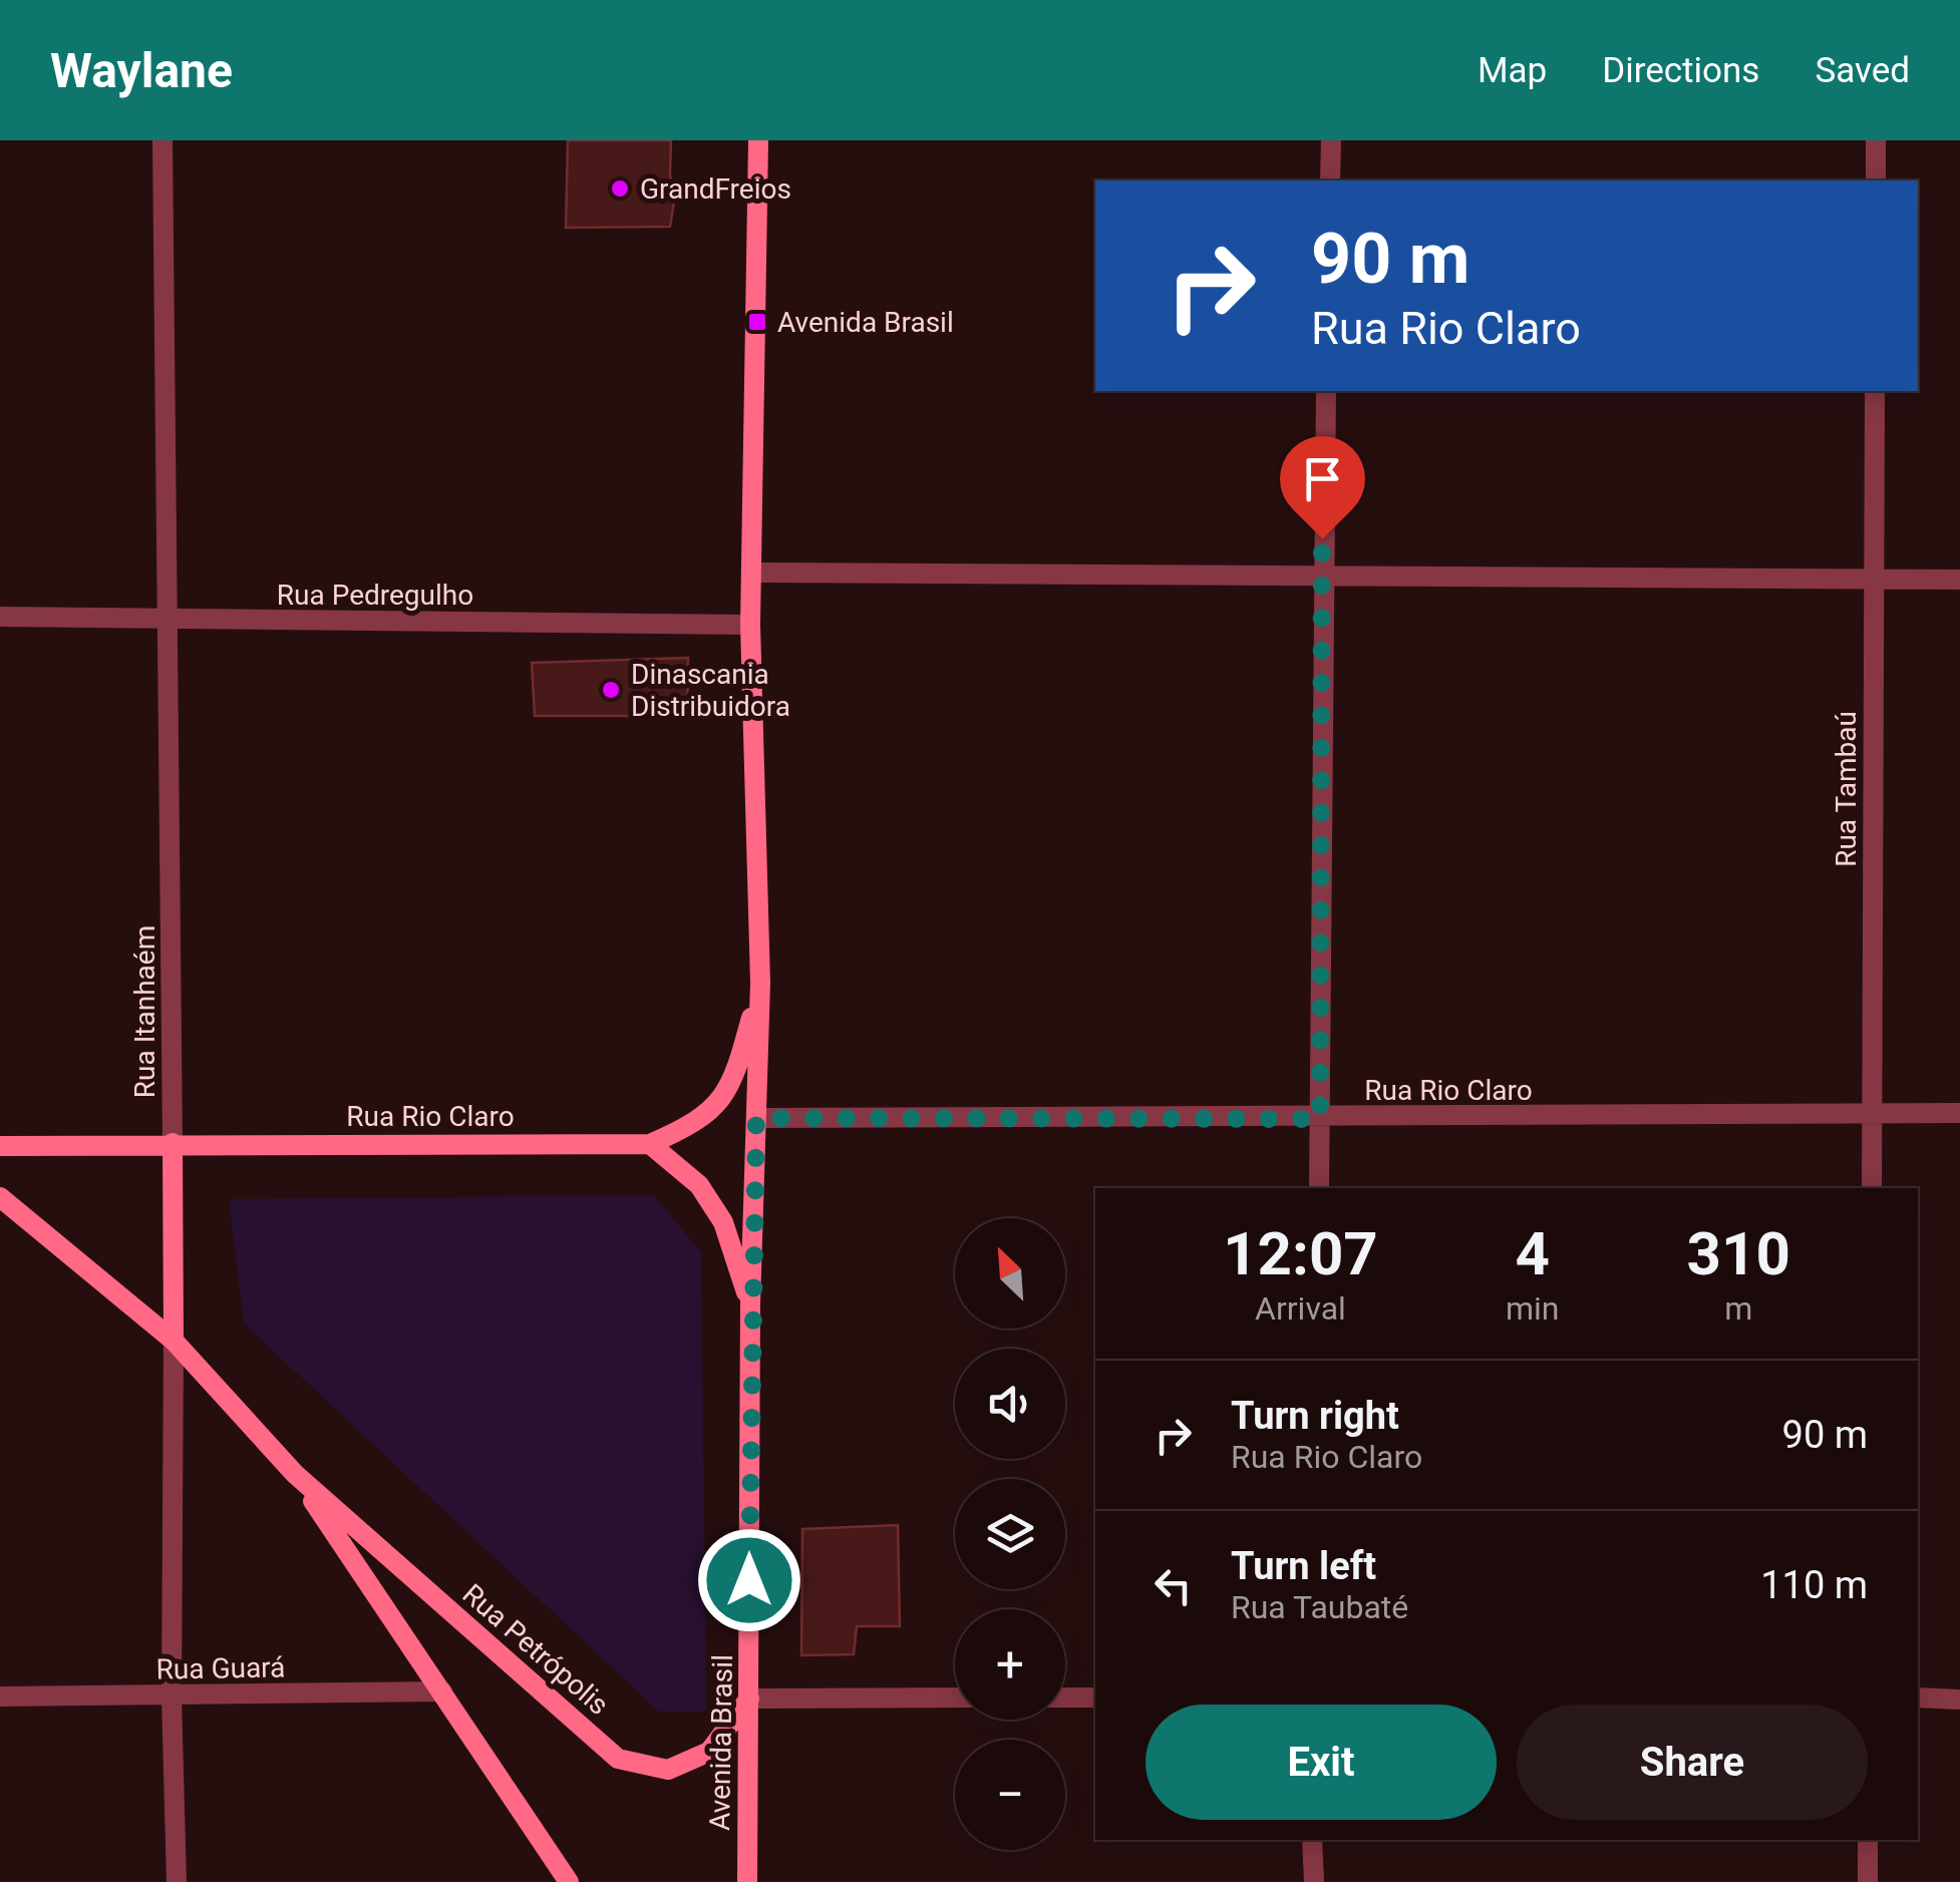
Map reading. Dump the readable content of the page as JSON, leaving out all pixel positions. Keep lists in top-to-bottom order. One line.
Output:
{"streets":{"main road":["Rua Itanhaém","Rua Rio Claro","Rua Petrópolis","Avenida Brasil"],"street":["Rua Pedregulho","Rua Tambaú","Rua Guará"]},"crossings":[["Rua Pedregulho","Rua Itanhaém"],["Rua Pedregulho","Avenida Brasil"],["Rua Tambaú","Rua Rio Claro"],["Rua Itanhaém","Rua Rio Claro"],["Rua Itanhaém","Rua Petrópolis"],["Rua Itanhaém","Rua Guará"],["Rua Rio Claro","Avenida Brasil"],["Rua Petrópolis","Rua Guará"],["Rua Petrópolis","Avenida Brasil"]],"places":{"other":["GrandFreios","Dinascania Distribuidora"],"transit":["Avenida Brasil"]},"north":"top left","page":{"header":"Waylane","nav":["Map","Directions","Saved"],"turn":["90 m","Rua Rio Claro"],"eta":["12:07","Arrival","4","min","310","m"],"map_buttons":["+","−"],"list":[{"name":"Turn right","note":"Rua Rio Claro","value":"90 m"},{"name":"Turn left","note":"Rua Taubaté","value":"110 m"}],"buttons":["Exit","Share"]}}
